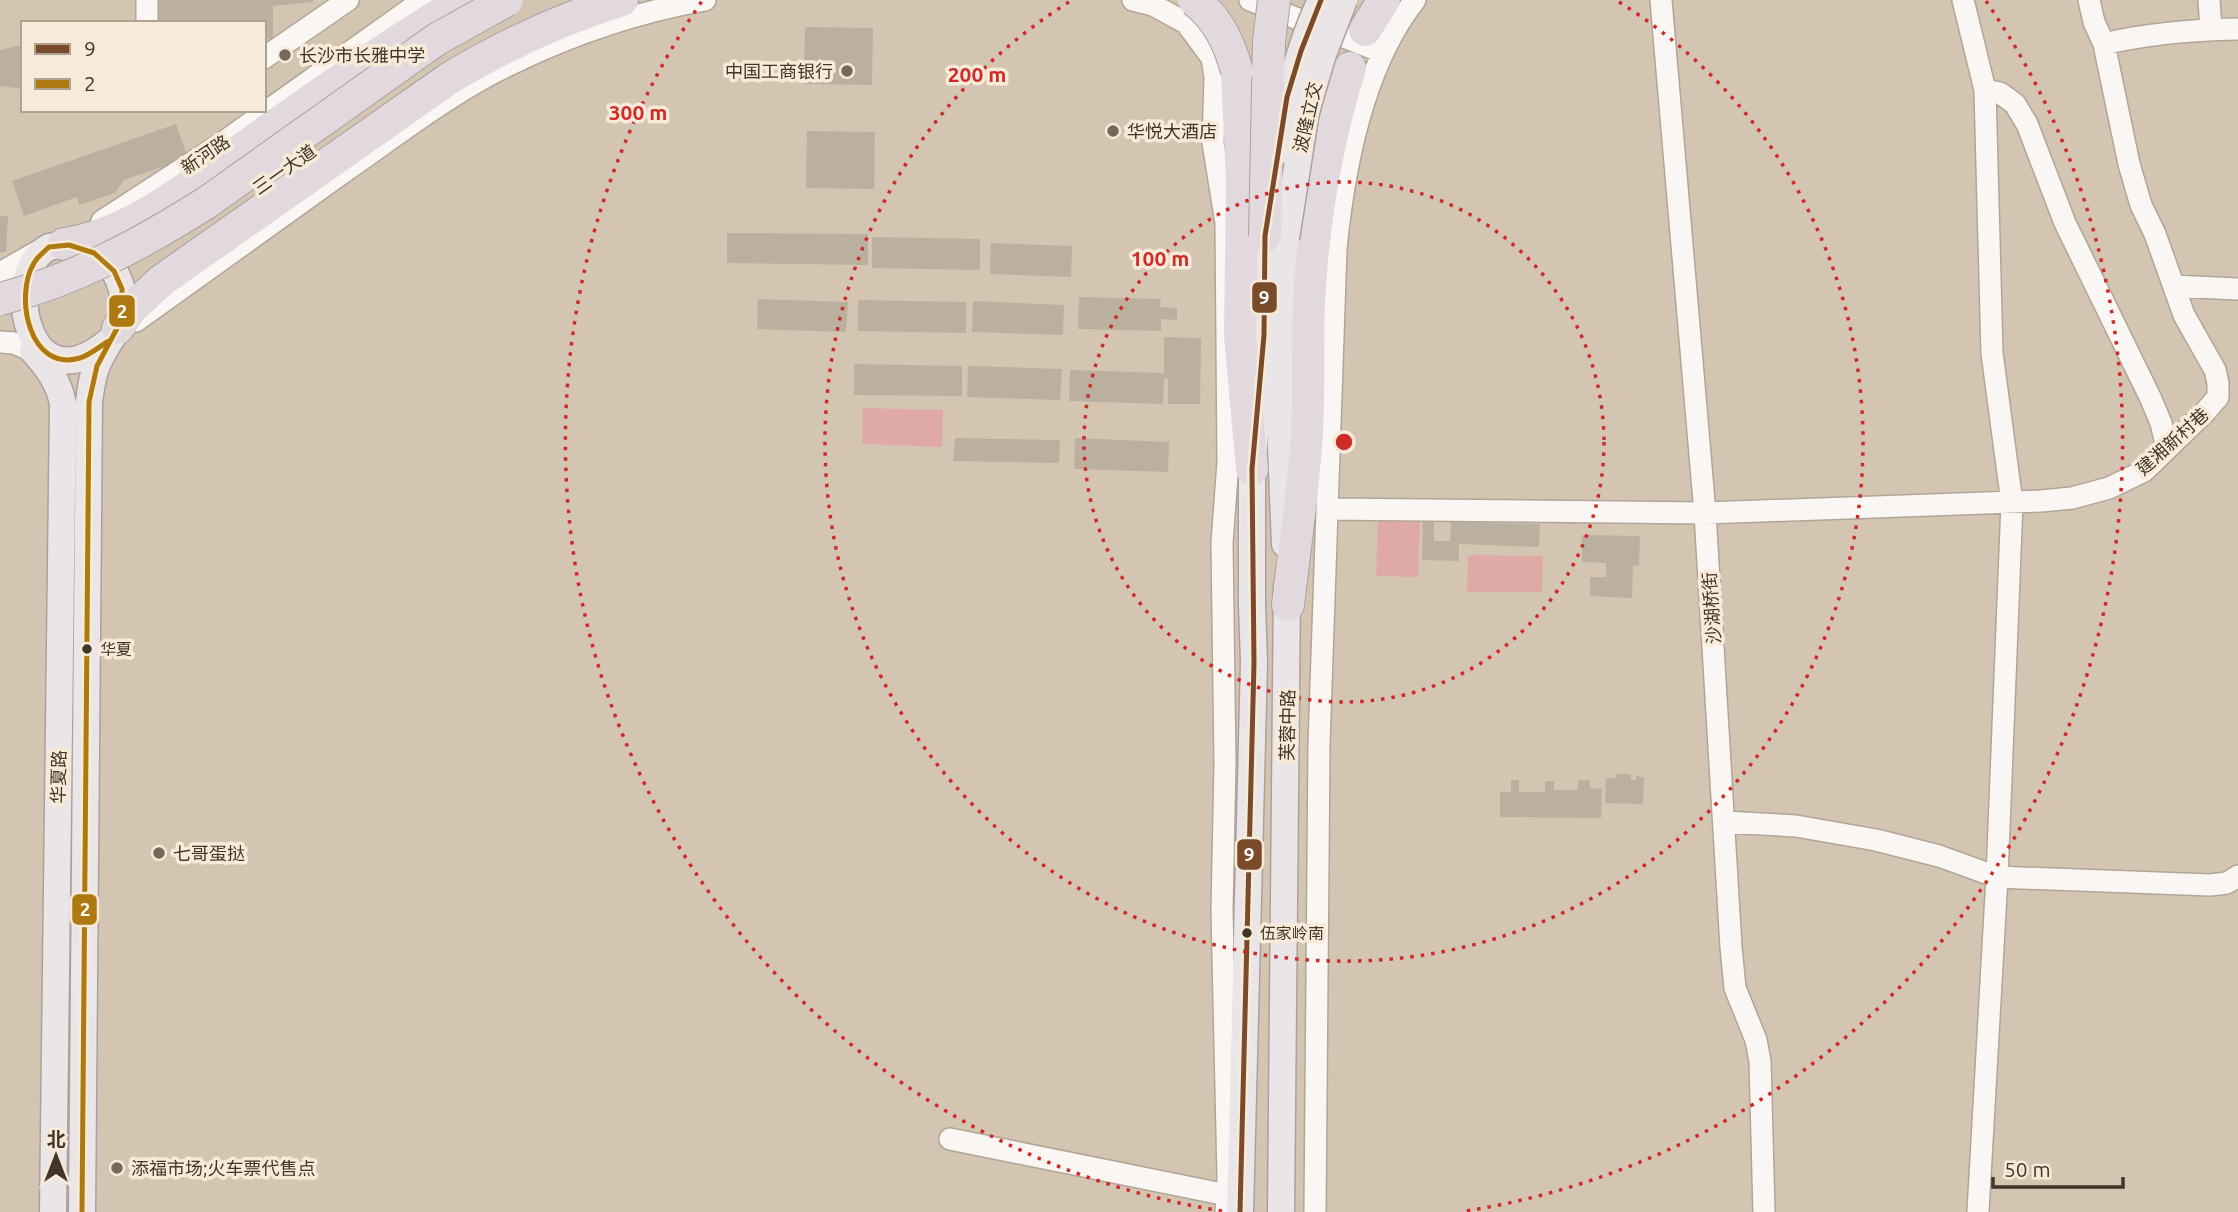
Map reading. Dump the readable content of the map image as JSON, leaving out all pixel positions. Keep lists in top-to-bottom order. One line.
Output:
{"streets":{"highway":["三一大道"],"main road":["波隆立交","芙蓉中路","华夏路"],"street":["新河路","建湘新村巷","沙湖桥街"]},"crossings":[["波隆立交","芙蓉中路"],["新河路","华夏路"],["建湘新村巷","沙湖桥街"]],"places":["长沙市长雅中学","中国工商银行","华悦大酒店","华夏","七哥蛋挞","伍家岭南","添福市场;火车票代售点"],"lines":["transit line 9","transit line 2"],"legend":["9","2"],"scale_bar":"50 m","north":"top","rings":["200 m","300 m","100 m"]}
